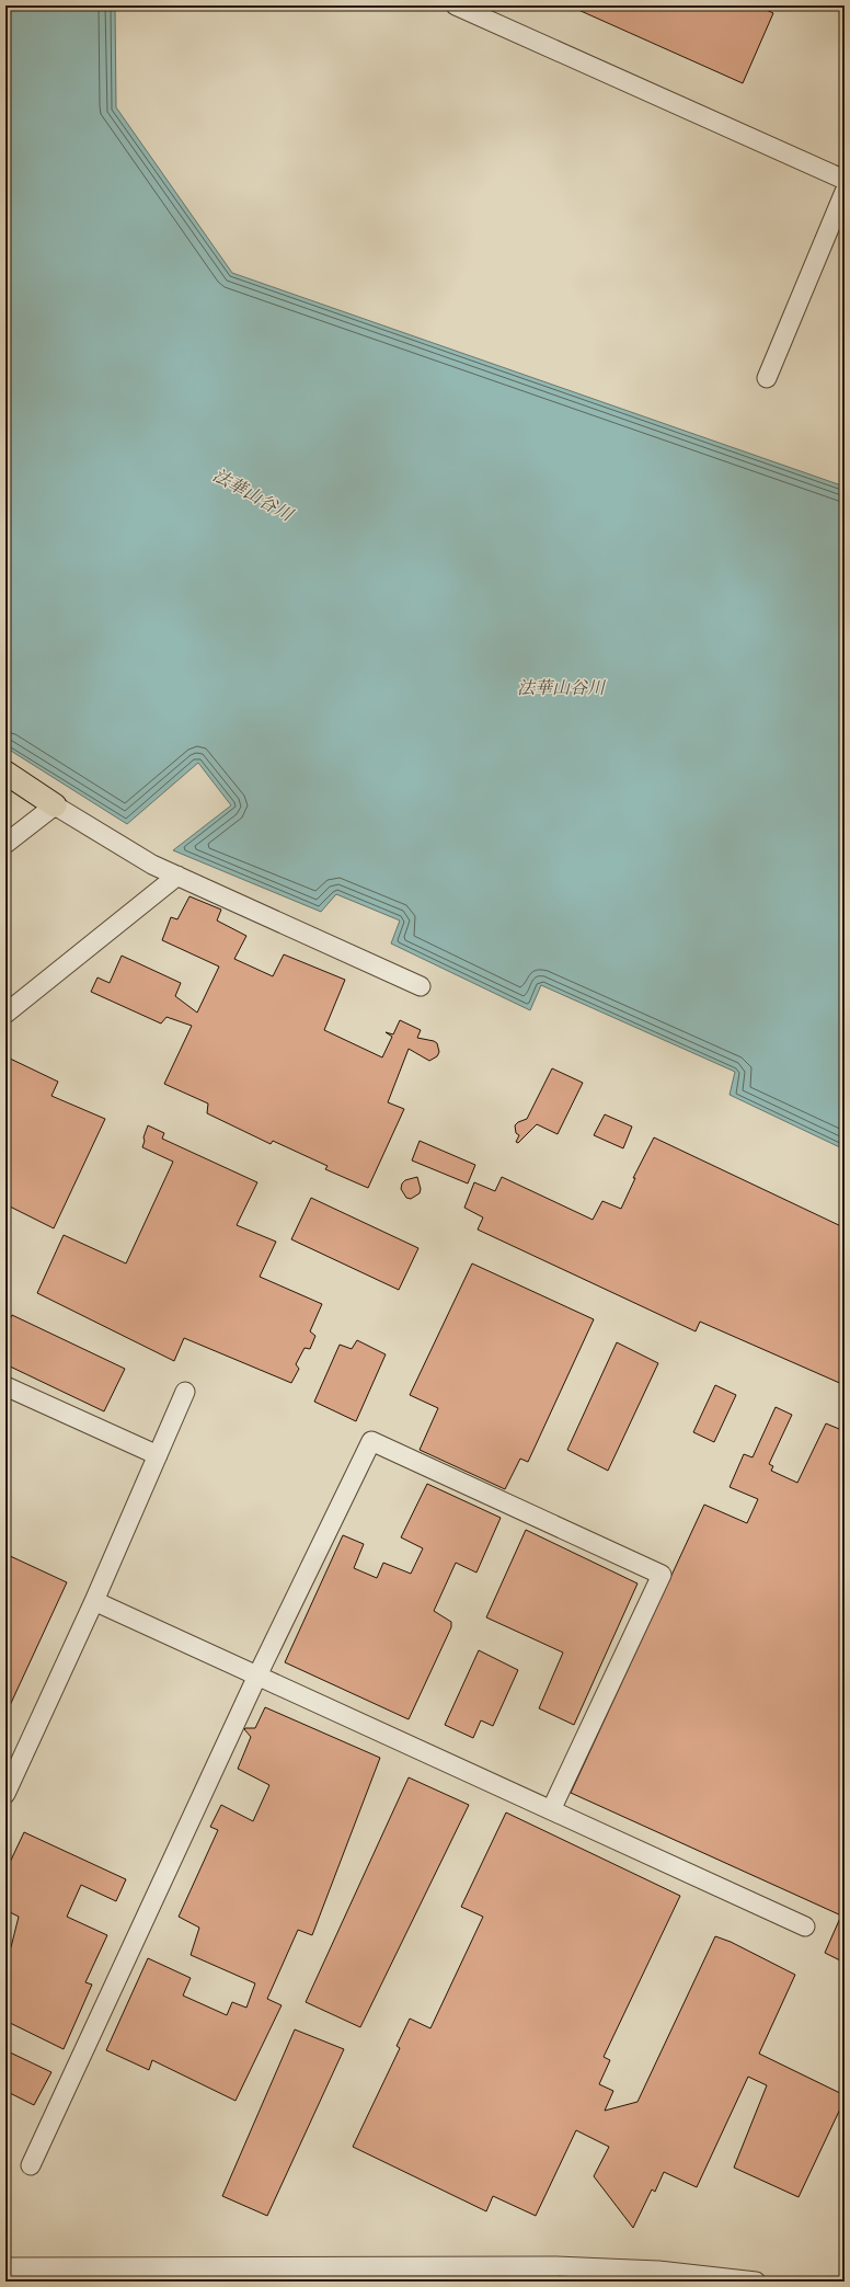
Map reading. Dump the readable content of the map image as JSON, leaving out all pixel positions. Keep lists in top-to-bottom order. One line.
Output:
{"water":["法華山谷川"]}
